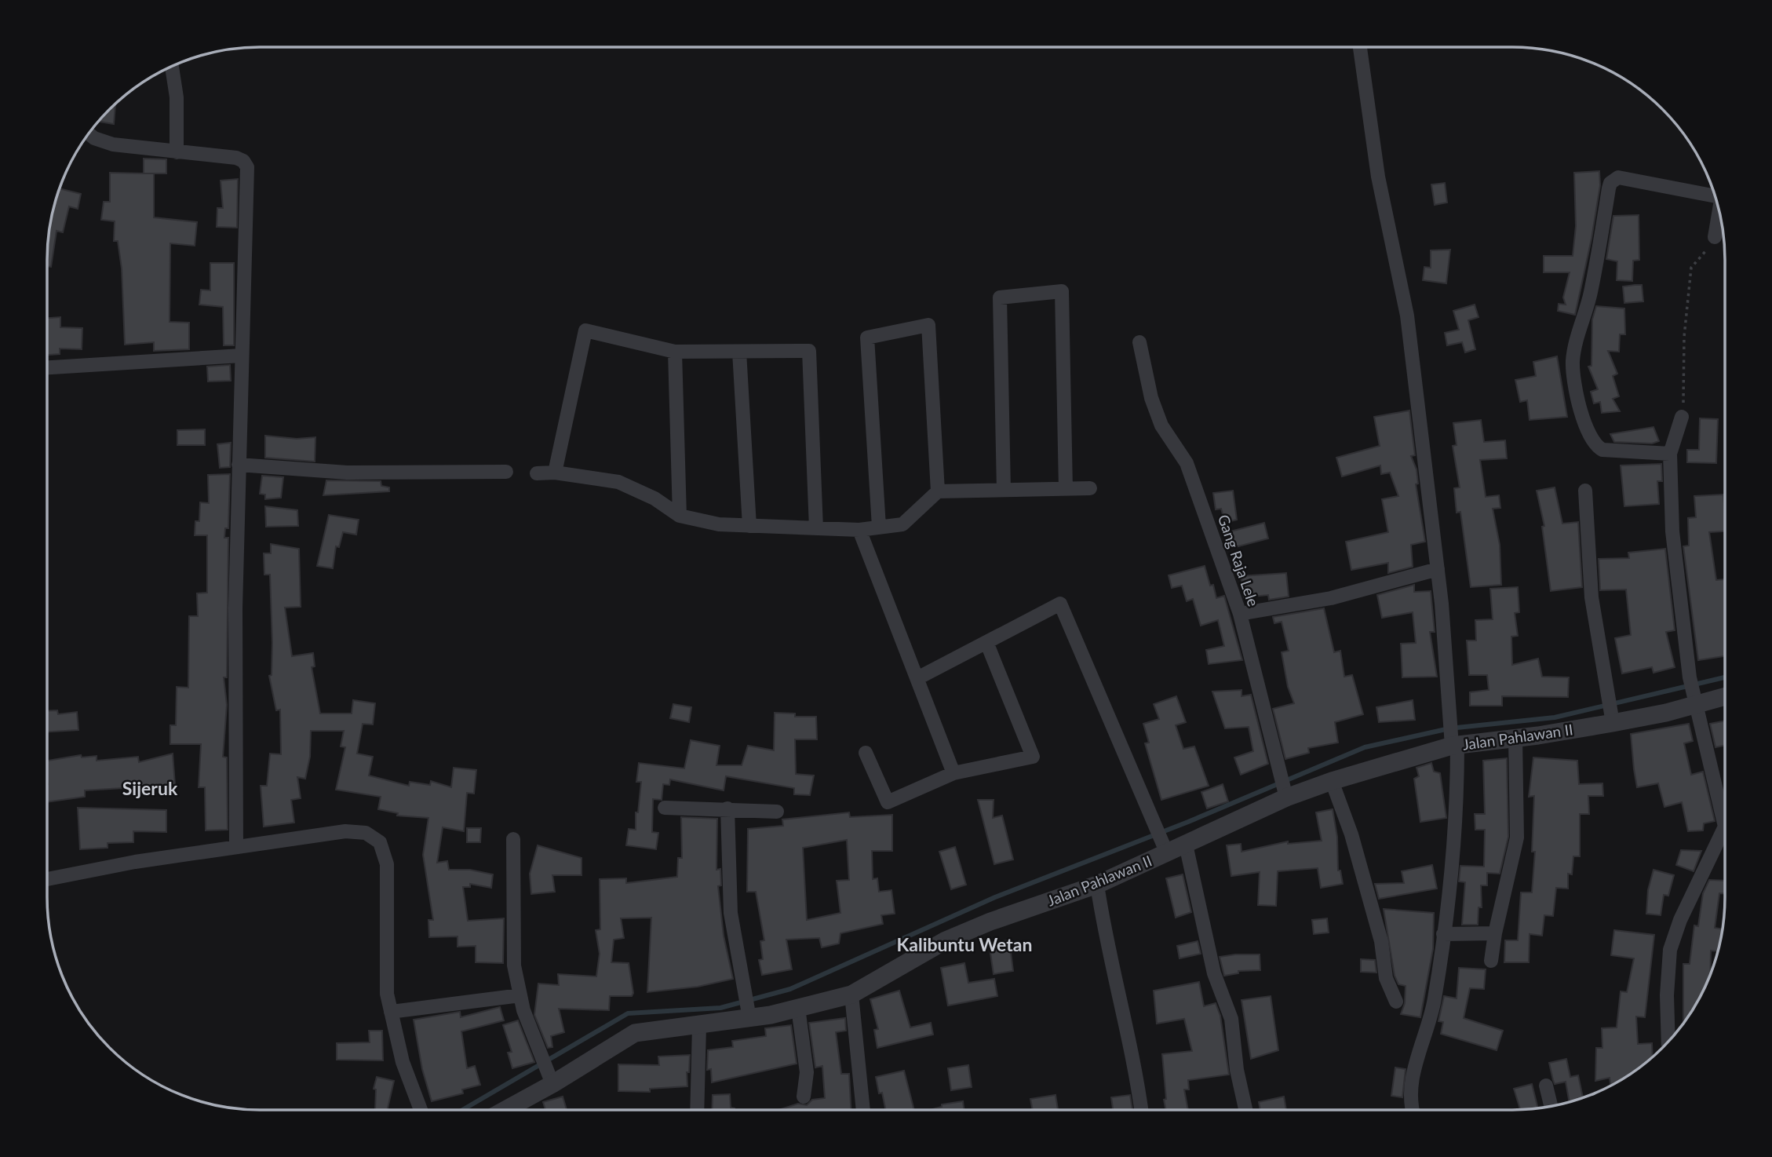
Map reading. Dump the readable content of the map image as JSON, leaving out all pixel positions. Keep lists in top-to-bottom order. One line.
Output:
{"streets":{"street":["Gang Raja Lele","Jalan Pahlawan II"]},"crossings":[["Gang Raja Lele","Jalan Pahlawan II"]],"districts":["Sijeruk","Kalibuntu Wetan"]}
